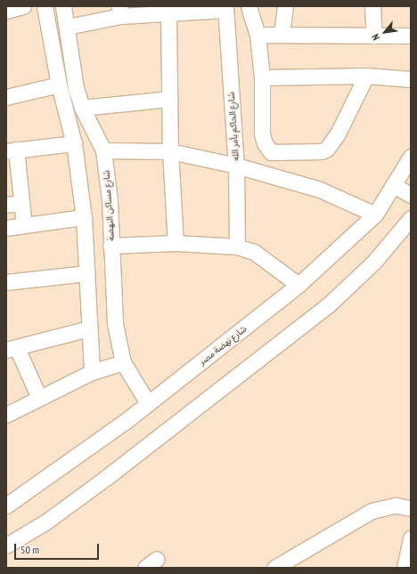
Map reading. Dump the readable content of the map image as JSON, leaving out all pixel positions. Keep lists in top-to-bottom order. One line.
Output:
{"streets":{"street":["شارع الحاكم بأمر الله","شارع مساكن النهضة","شارع نهضة مصر"]},"crossings":[["شارع مساكن النهضة","شارع نهضة مصر"]],"scale_bar":"50 m","north":"bottom left"}
